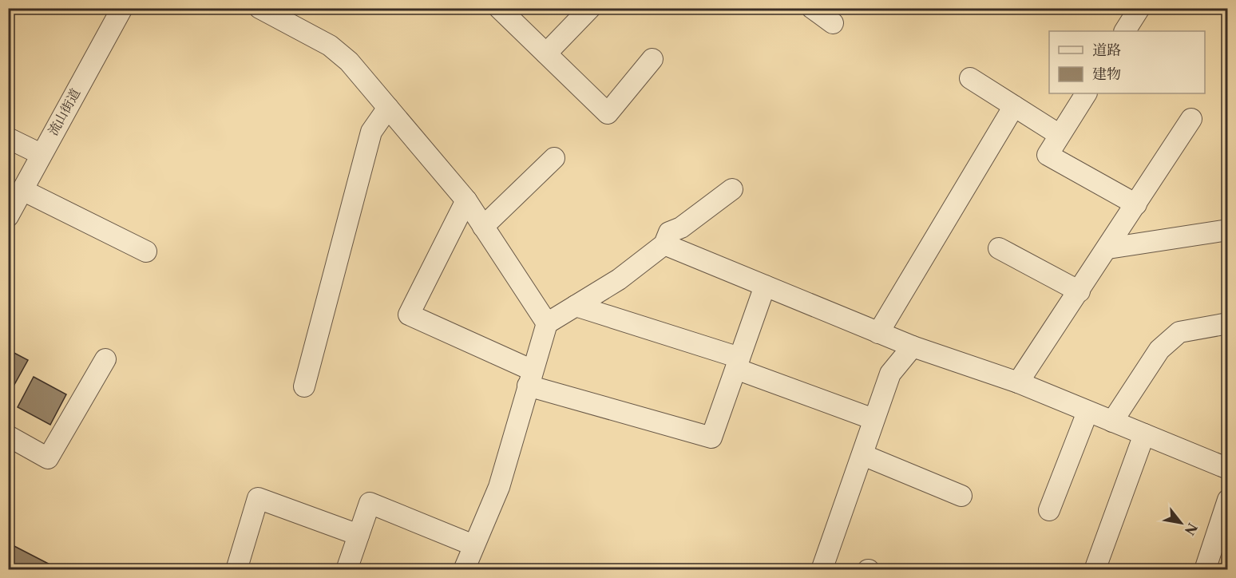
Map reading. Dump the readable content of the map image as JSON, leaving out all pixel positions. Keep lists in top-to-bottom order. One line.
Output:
{"streets":{"street":["流山街道"]},"legend":["道路","建物"],"north":"bottom right"}
